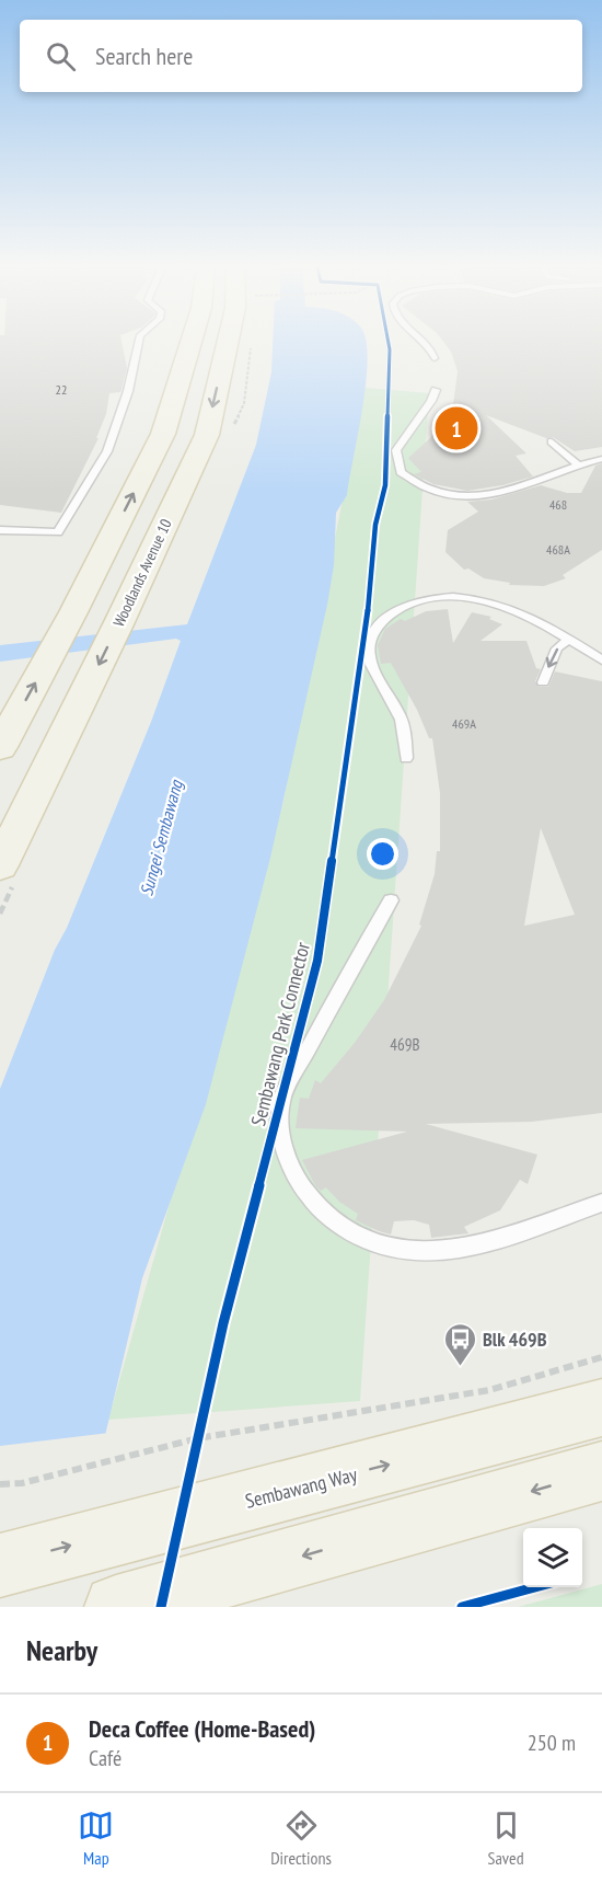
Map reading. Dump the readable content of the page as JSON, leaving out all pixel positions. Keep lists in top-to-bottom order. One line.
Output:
{"streets":{"main road":["Woodlands Avenue 10","Sembawang Way"],"cycle path":["Sembawang Park Connector"]},"water":["Sungei Sembawang"],"places":{"bus stop":["Blk 469B"]},"house_numbers":["22","468","468A","469A","469B"],"page":{"search":"Search here","pins":"1","heading":"Nearby","list":[{"mark":"1","name":"Deca Coffee (Home-Based)","note":"Café","value":"250 m"}],"nav":["Map","Directions","Saved"]}}
